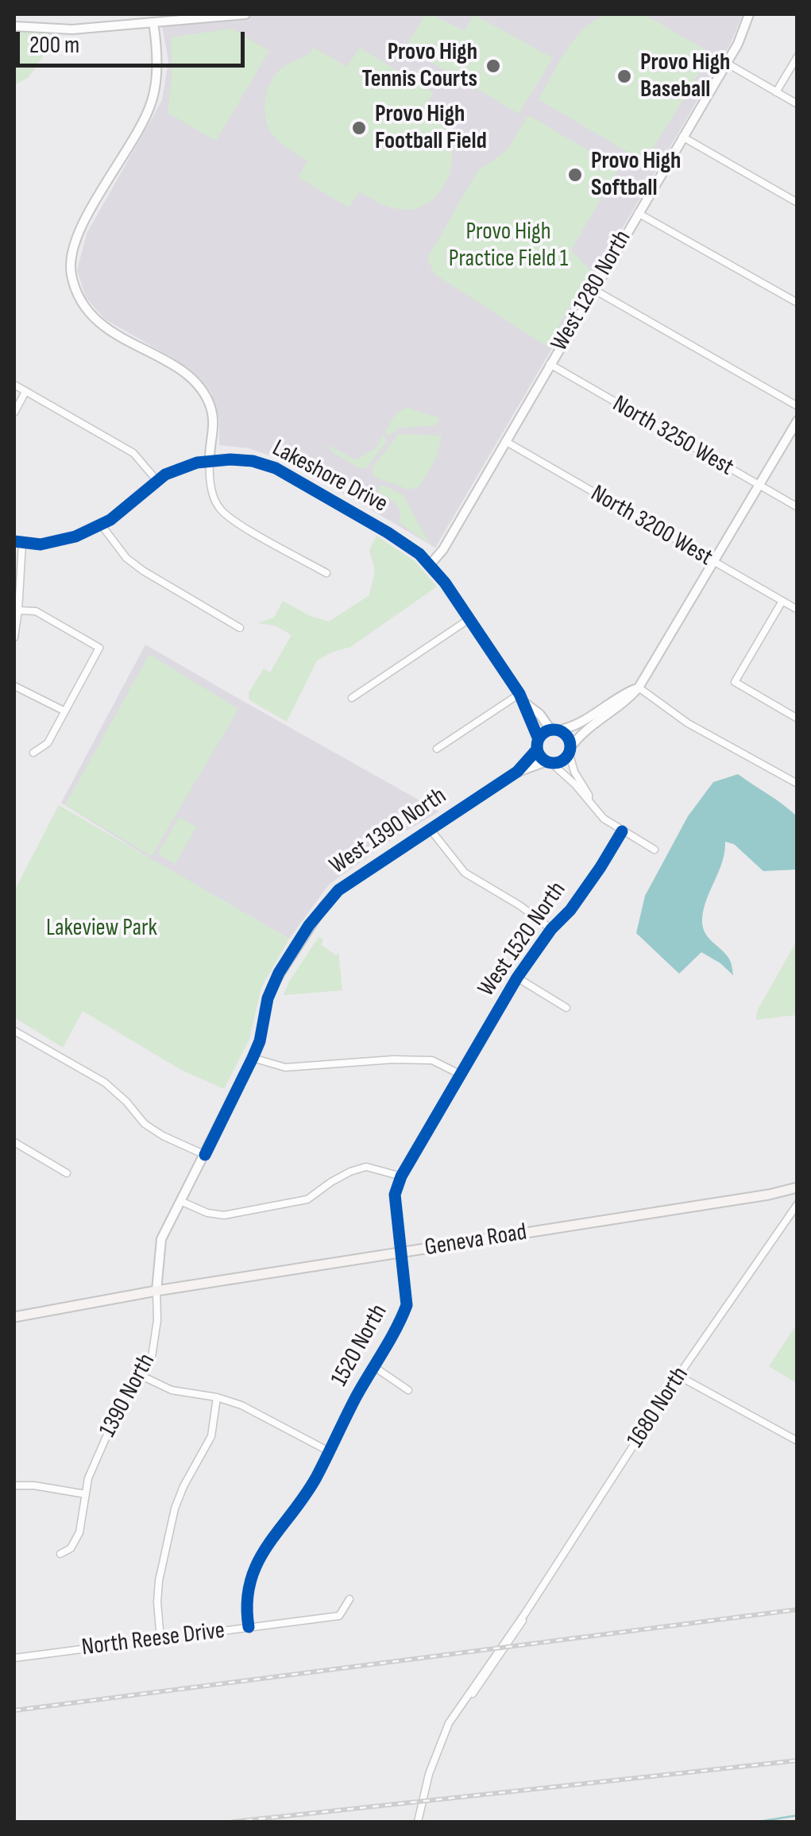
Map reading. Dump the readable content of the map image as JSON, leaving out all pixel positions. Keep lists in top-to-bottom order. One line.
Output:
{"streets":{"main road":["Geneva Road"],"street":["West 1280 North","North 3250 West","Lakeshore Drive","North 3200 West","West 1390 North","West 1520 North","1520 North","1390 North","1680 North","North Reese Drive"]},"crossings":[["West 1280 North","North 3250 West"],["West 1280 North","Lakeshore Drive"],["West 1280 North","North 3200 West"],["Lakeshore Drive","West 1390 North"],["West 1390 North","1390 North"],["West 1520 North","1520 North"],["Geneva Road","1520 North"],["Geneva Road","1390 North"],["1520 North","North Reese Drive"]],"parks":["Provo High Practice Field 1","Lakeview Park"],"places":["Provo High Tennis Courts","Provo High Baseball","Provo High Football Field","Provo High Softball"],"scale_bar":"200 m"}
